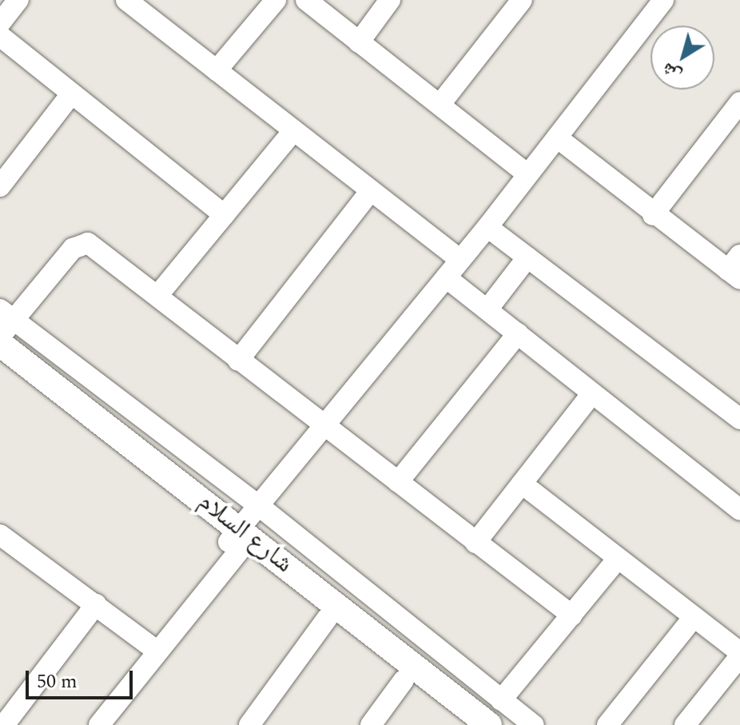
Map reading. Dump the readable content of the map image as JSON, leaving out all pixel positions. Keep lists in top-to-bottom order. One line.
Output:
{"streets":{"main road":["شارع السلام"]},"scale_bar":"50 m","north":"bottom left"}
